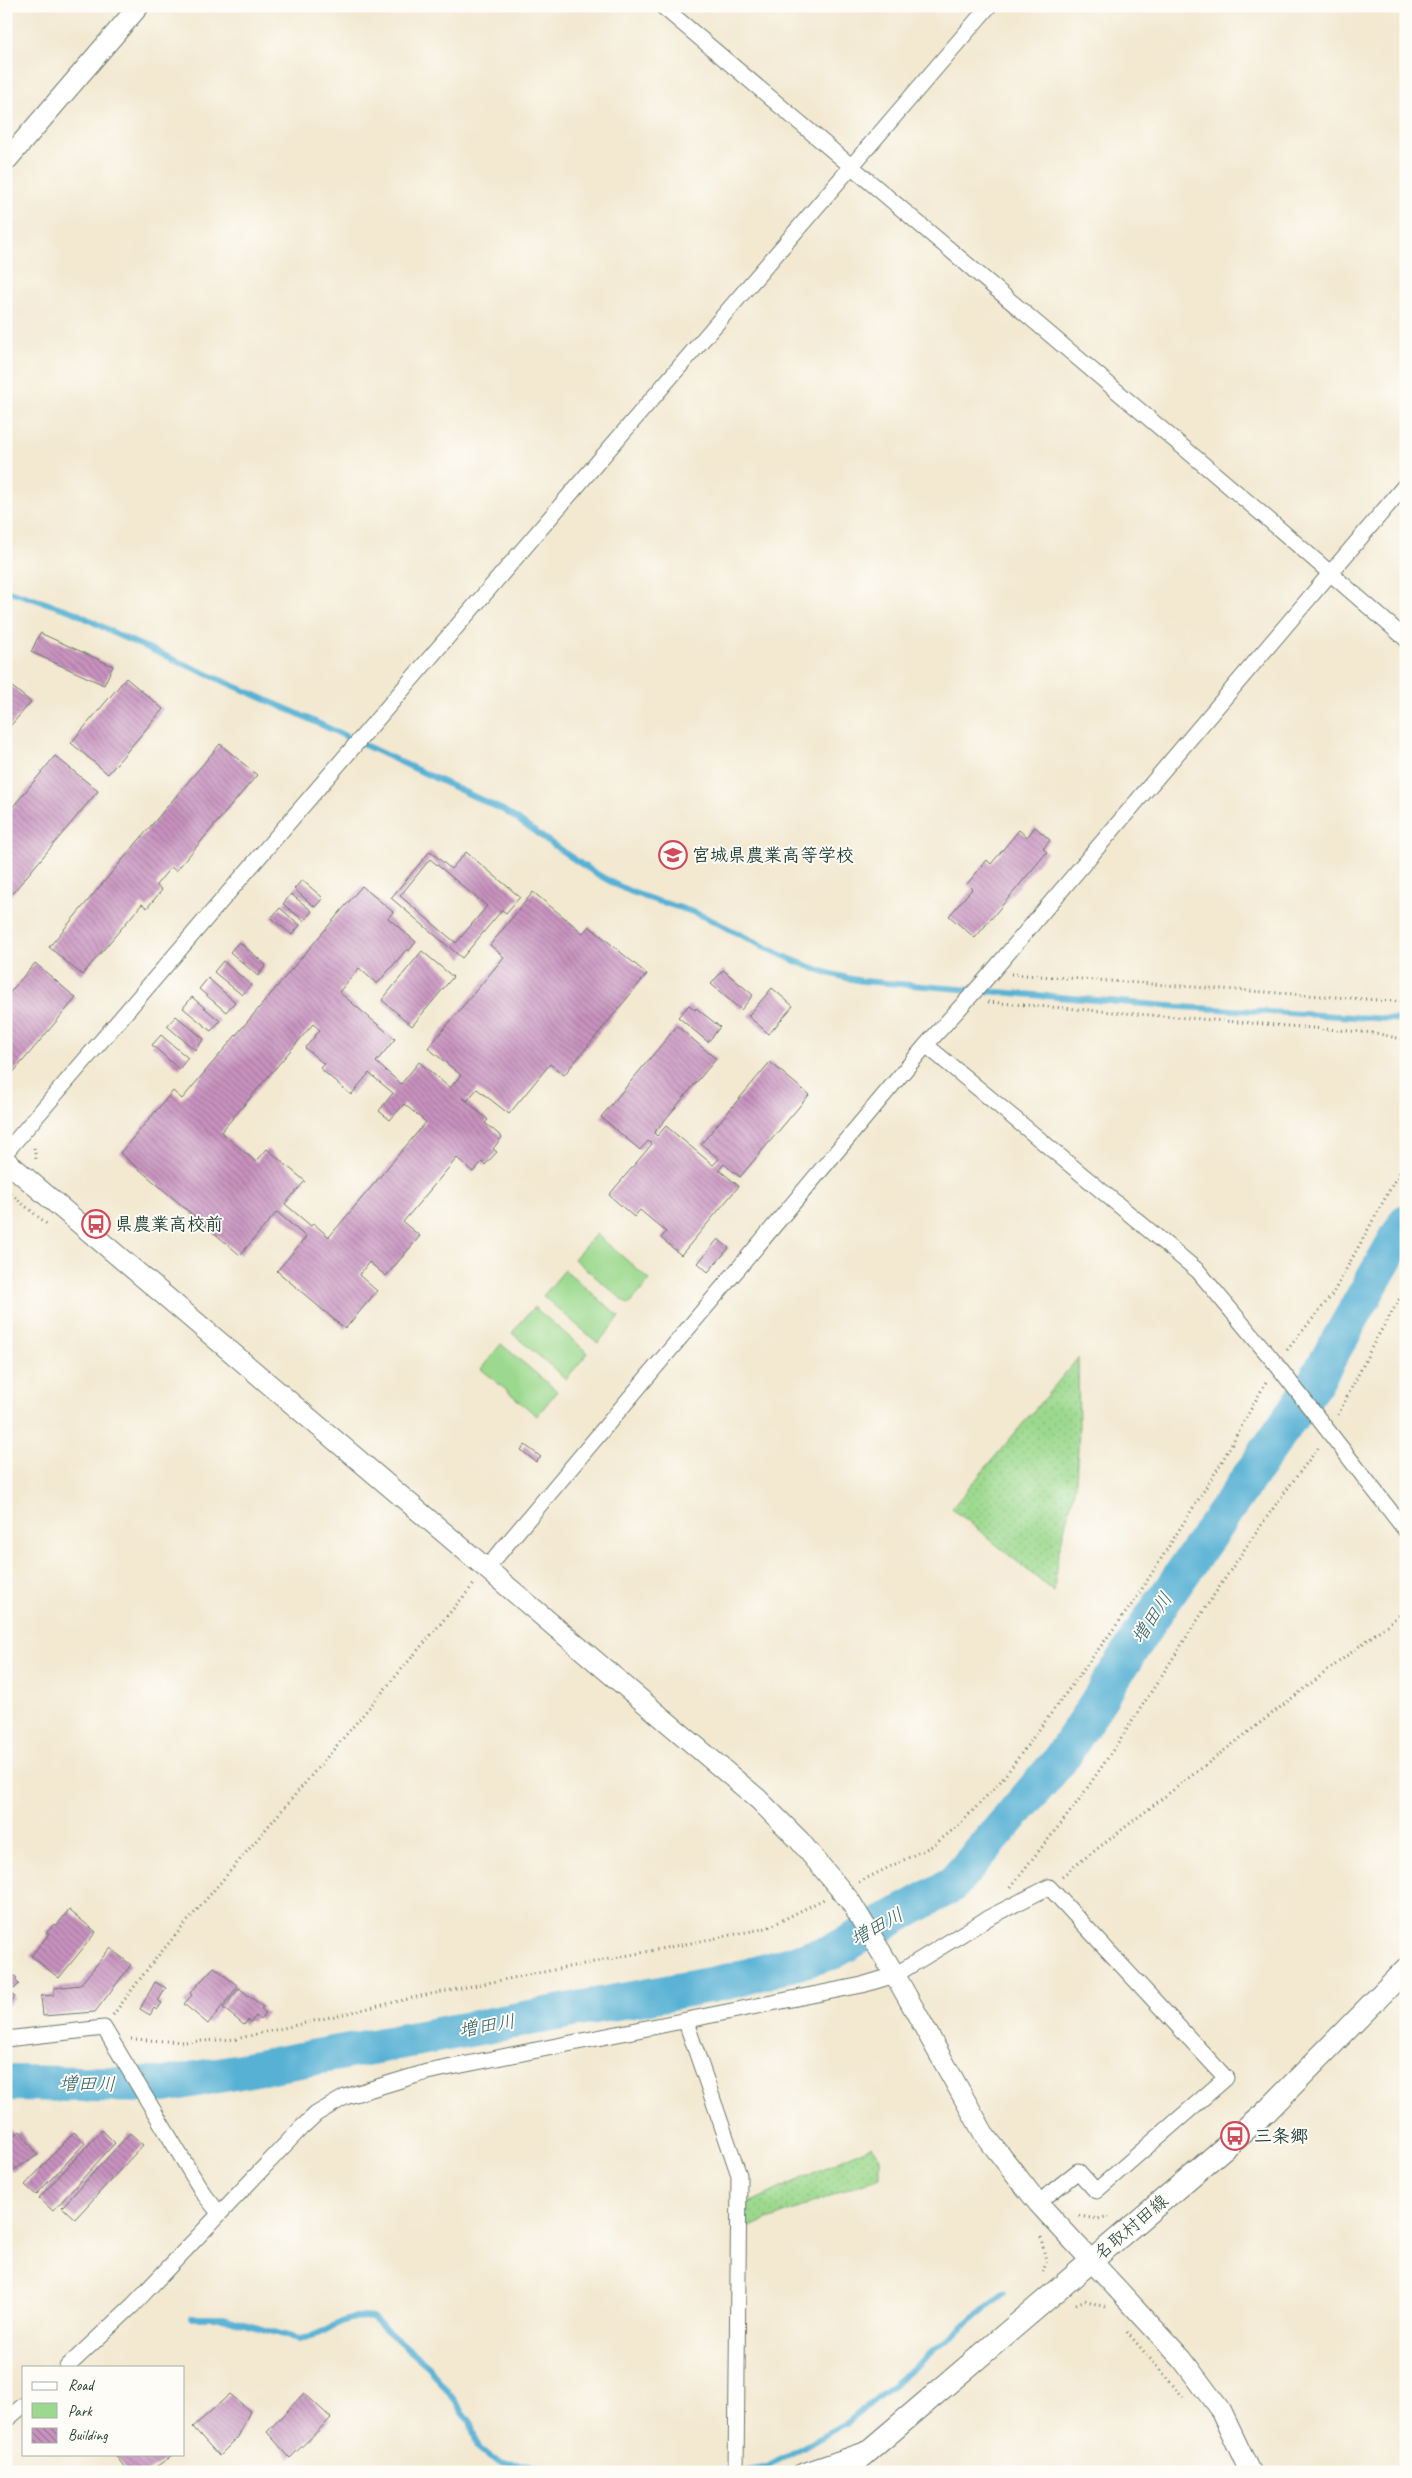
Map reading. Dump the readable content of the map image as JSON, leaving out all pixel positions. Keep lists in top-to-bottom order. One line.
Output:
{"streets":{"main road":["名取村田線"]},"water":["増田川"],"places":{"school or university":["宮城県農業高等学校"],"bus stop":["県農業高校前","三条郷"]},"legend":["Road","Park","Building"]}
